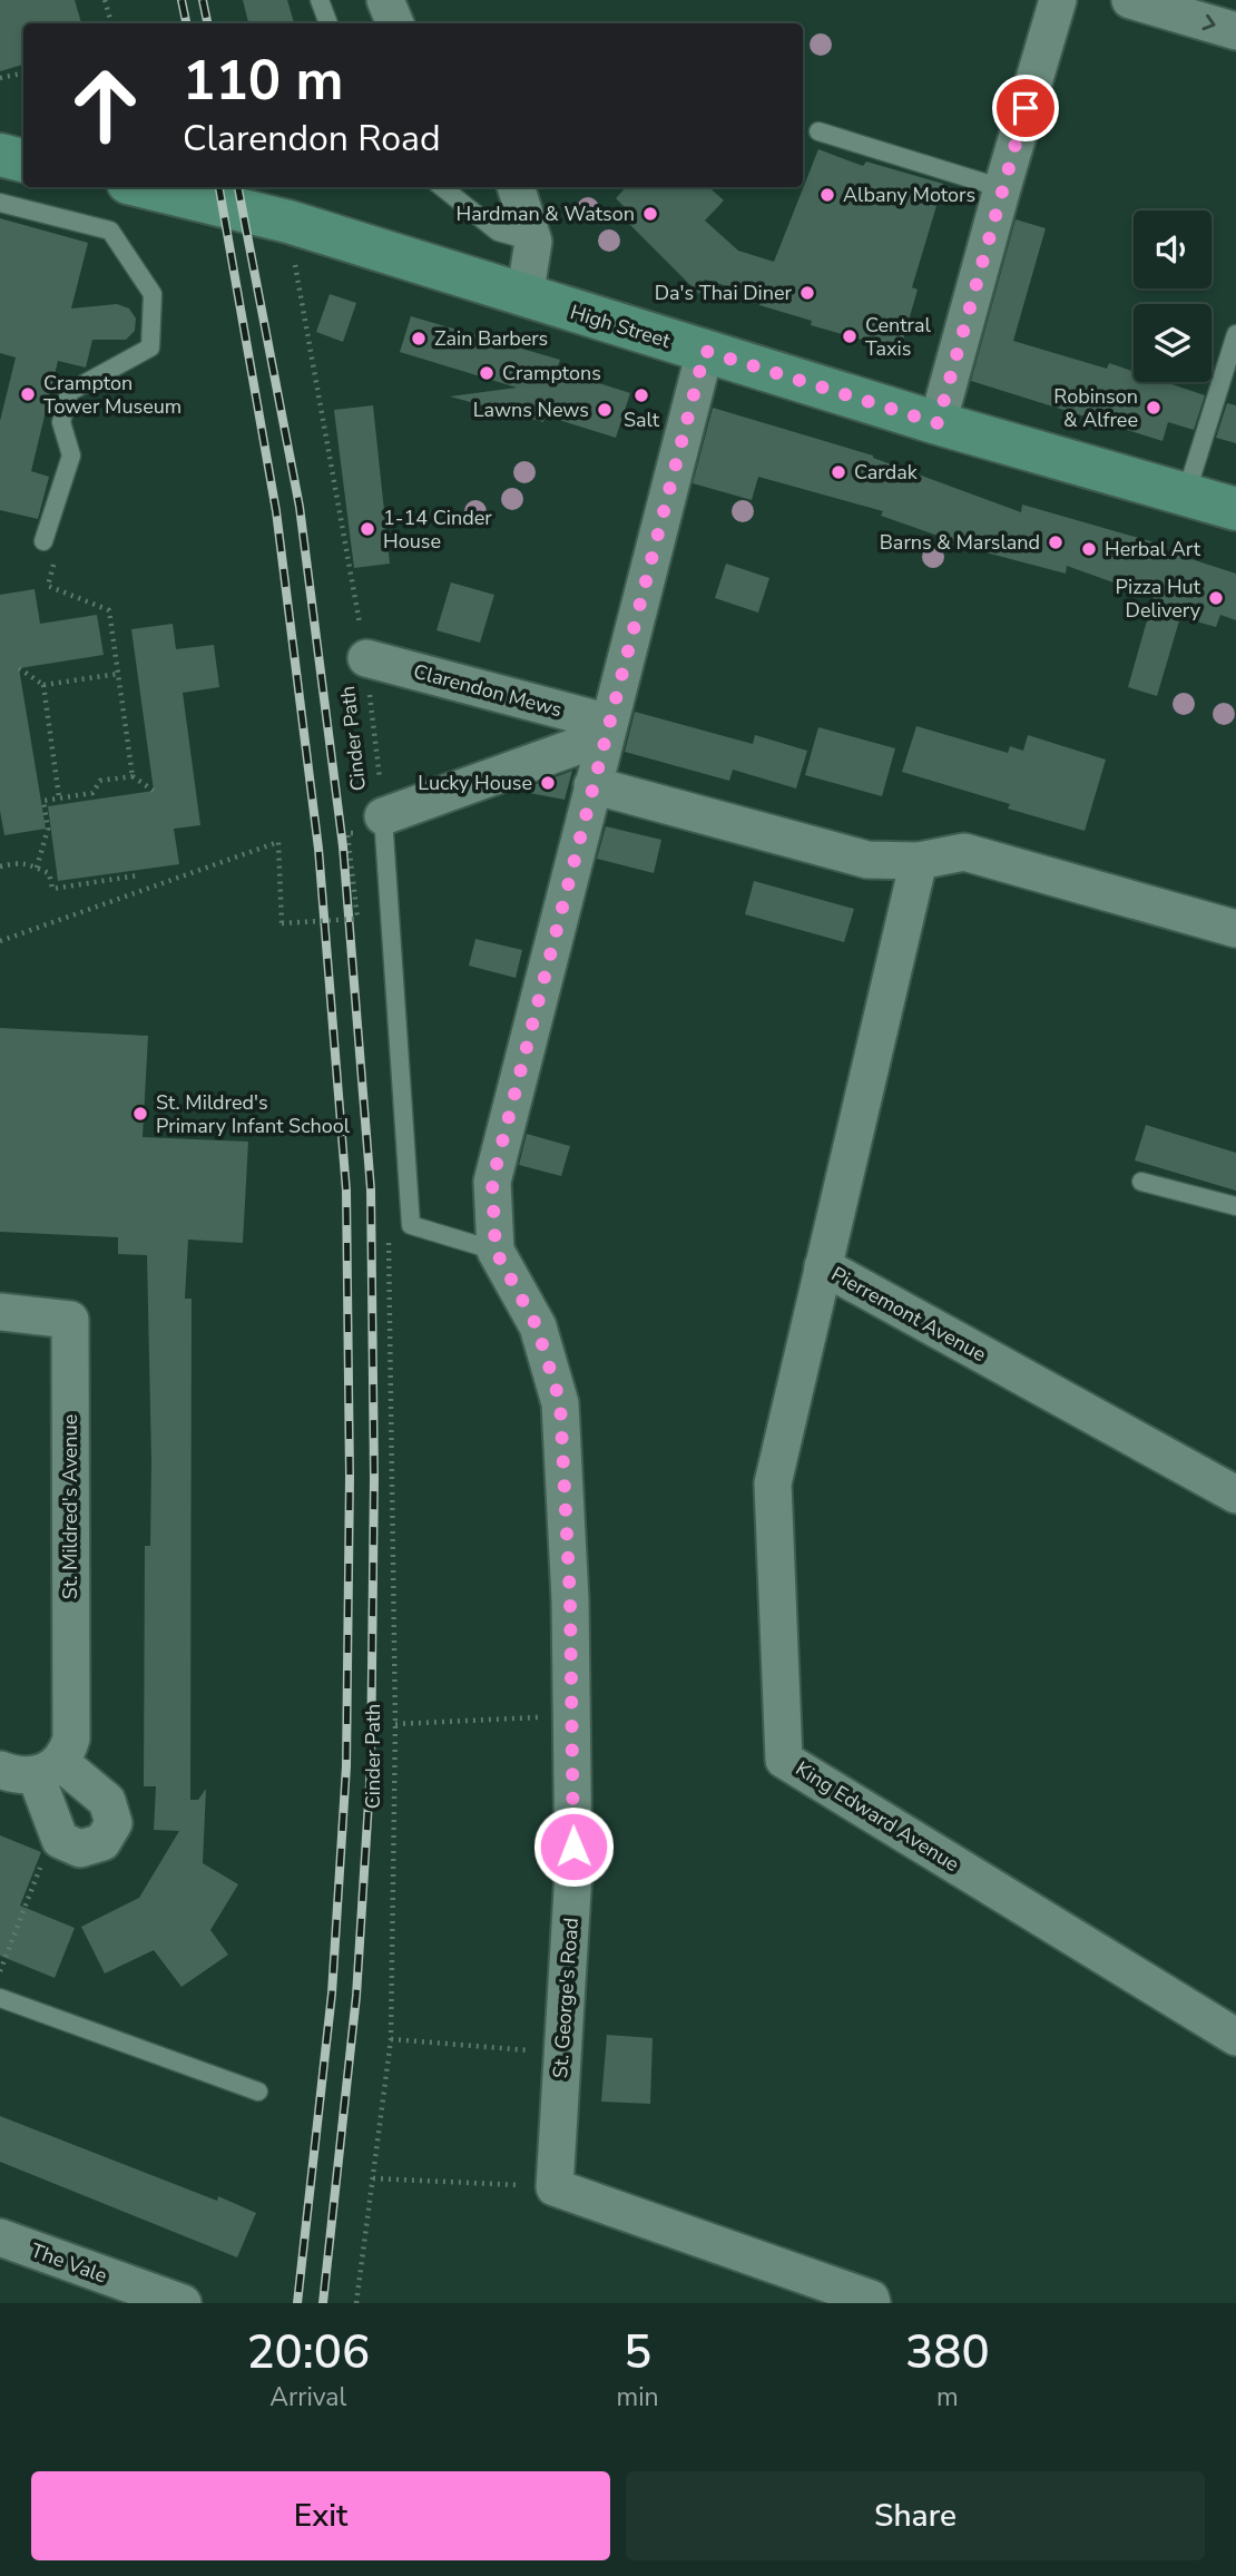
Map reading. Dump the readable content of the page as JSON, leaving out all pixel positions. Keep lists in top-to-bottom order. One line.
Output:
{"streets":{"main road":["High Street"],"street":["Clarendon Mews","Pierremont Avenue","St. Mildred's Avenue","King Edward Avenue","St. George's Road","The Vale"],"path":["Cinder Path"]},"crossings":[["High Street","Cinder Path"],["Clarendon Mews","Cinder Path"],["Pierremont Avenue","King Edward Avenue"]],"places":["Albany Motors","Hardman & Watson","Da's Thai Diner","Central Taxis","Zain Barbers","Cramptons","Crampton Tower Museum","Salt","Robinson & Alfree","Lawns News","Cardak","1-14 Cinder House","Barns & Marsland","Herbal Art","Pizza Hut Delivery","Lucky House","St. Mildred's Primary Infant School"],"page":{"turn":["110 m","Clarendon Road"],"eta":["20:06","Arrival","5","min","380","m"],"buttons":["Exit","Share"]}}
